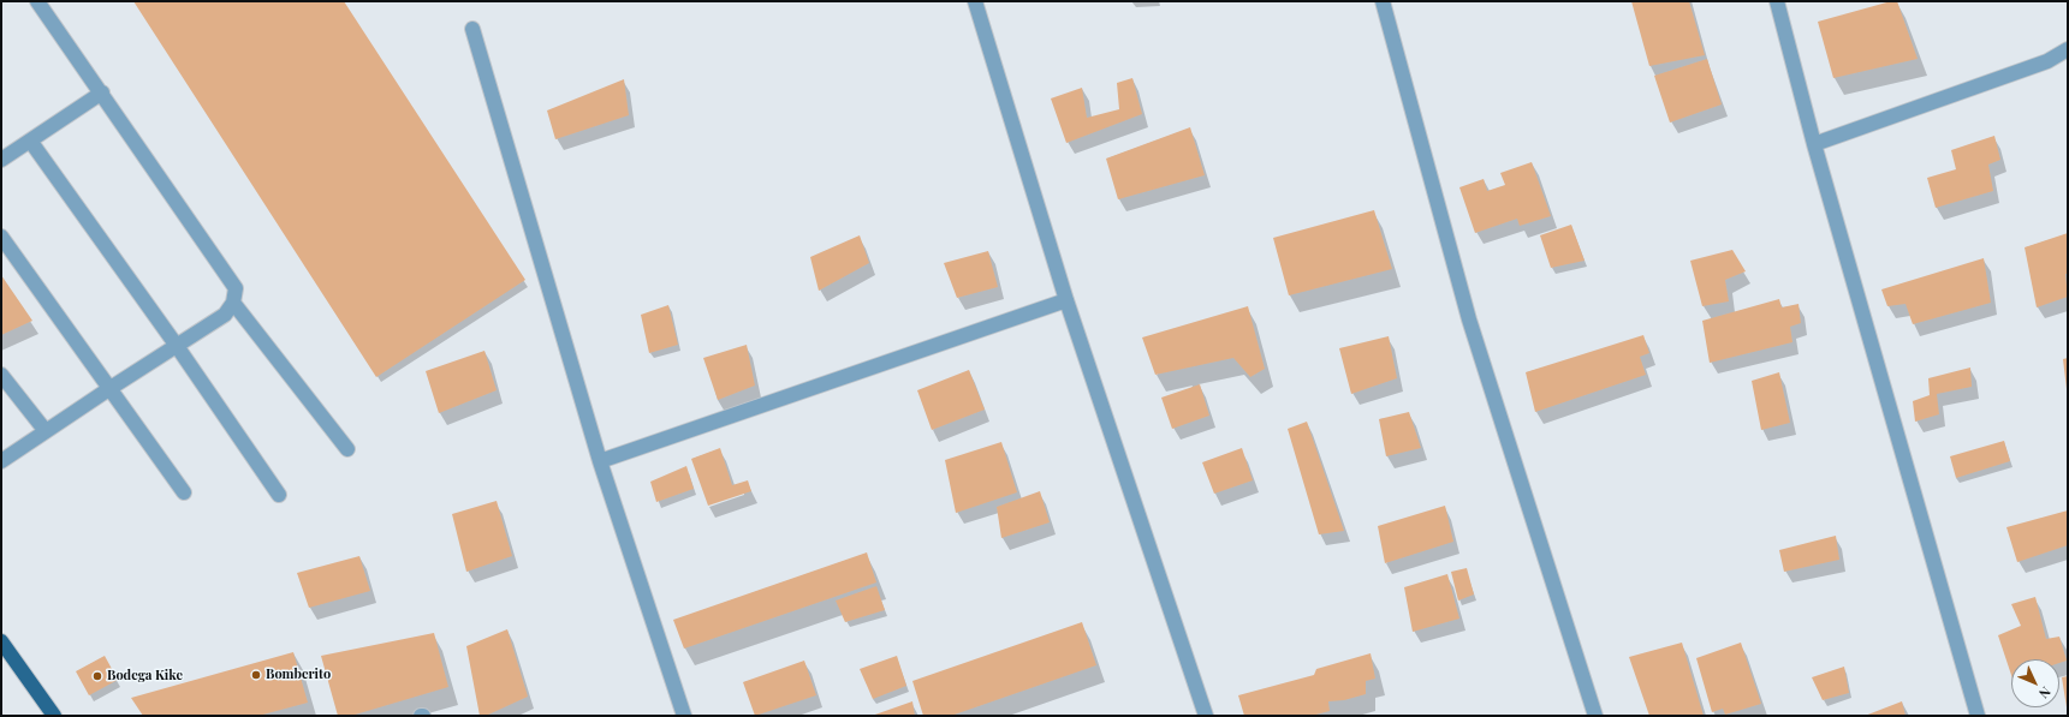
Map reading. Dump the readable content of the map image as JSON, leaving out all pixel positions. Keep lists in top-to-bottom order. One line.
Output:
{"places":["Bomberito","Bodega Kike"],"north":"bottom right"}
